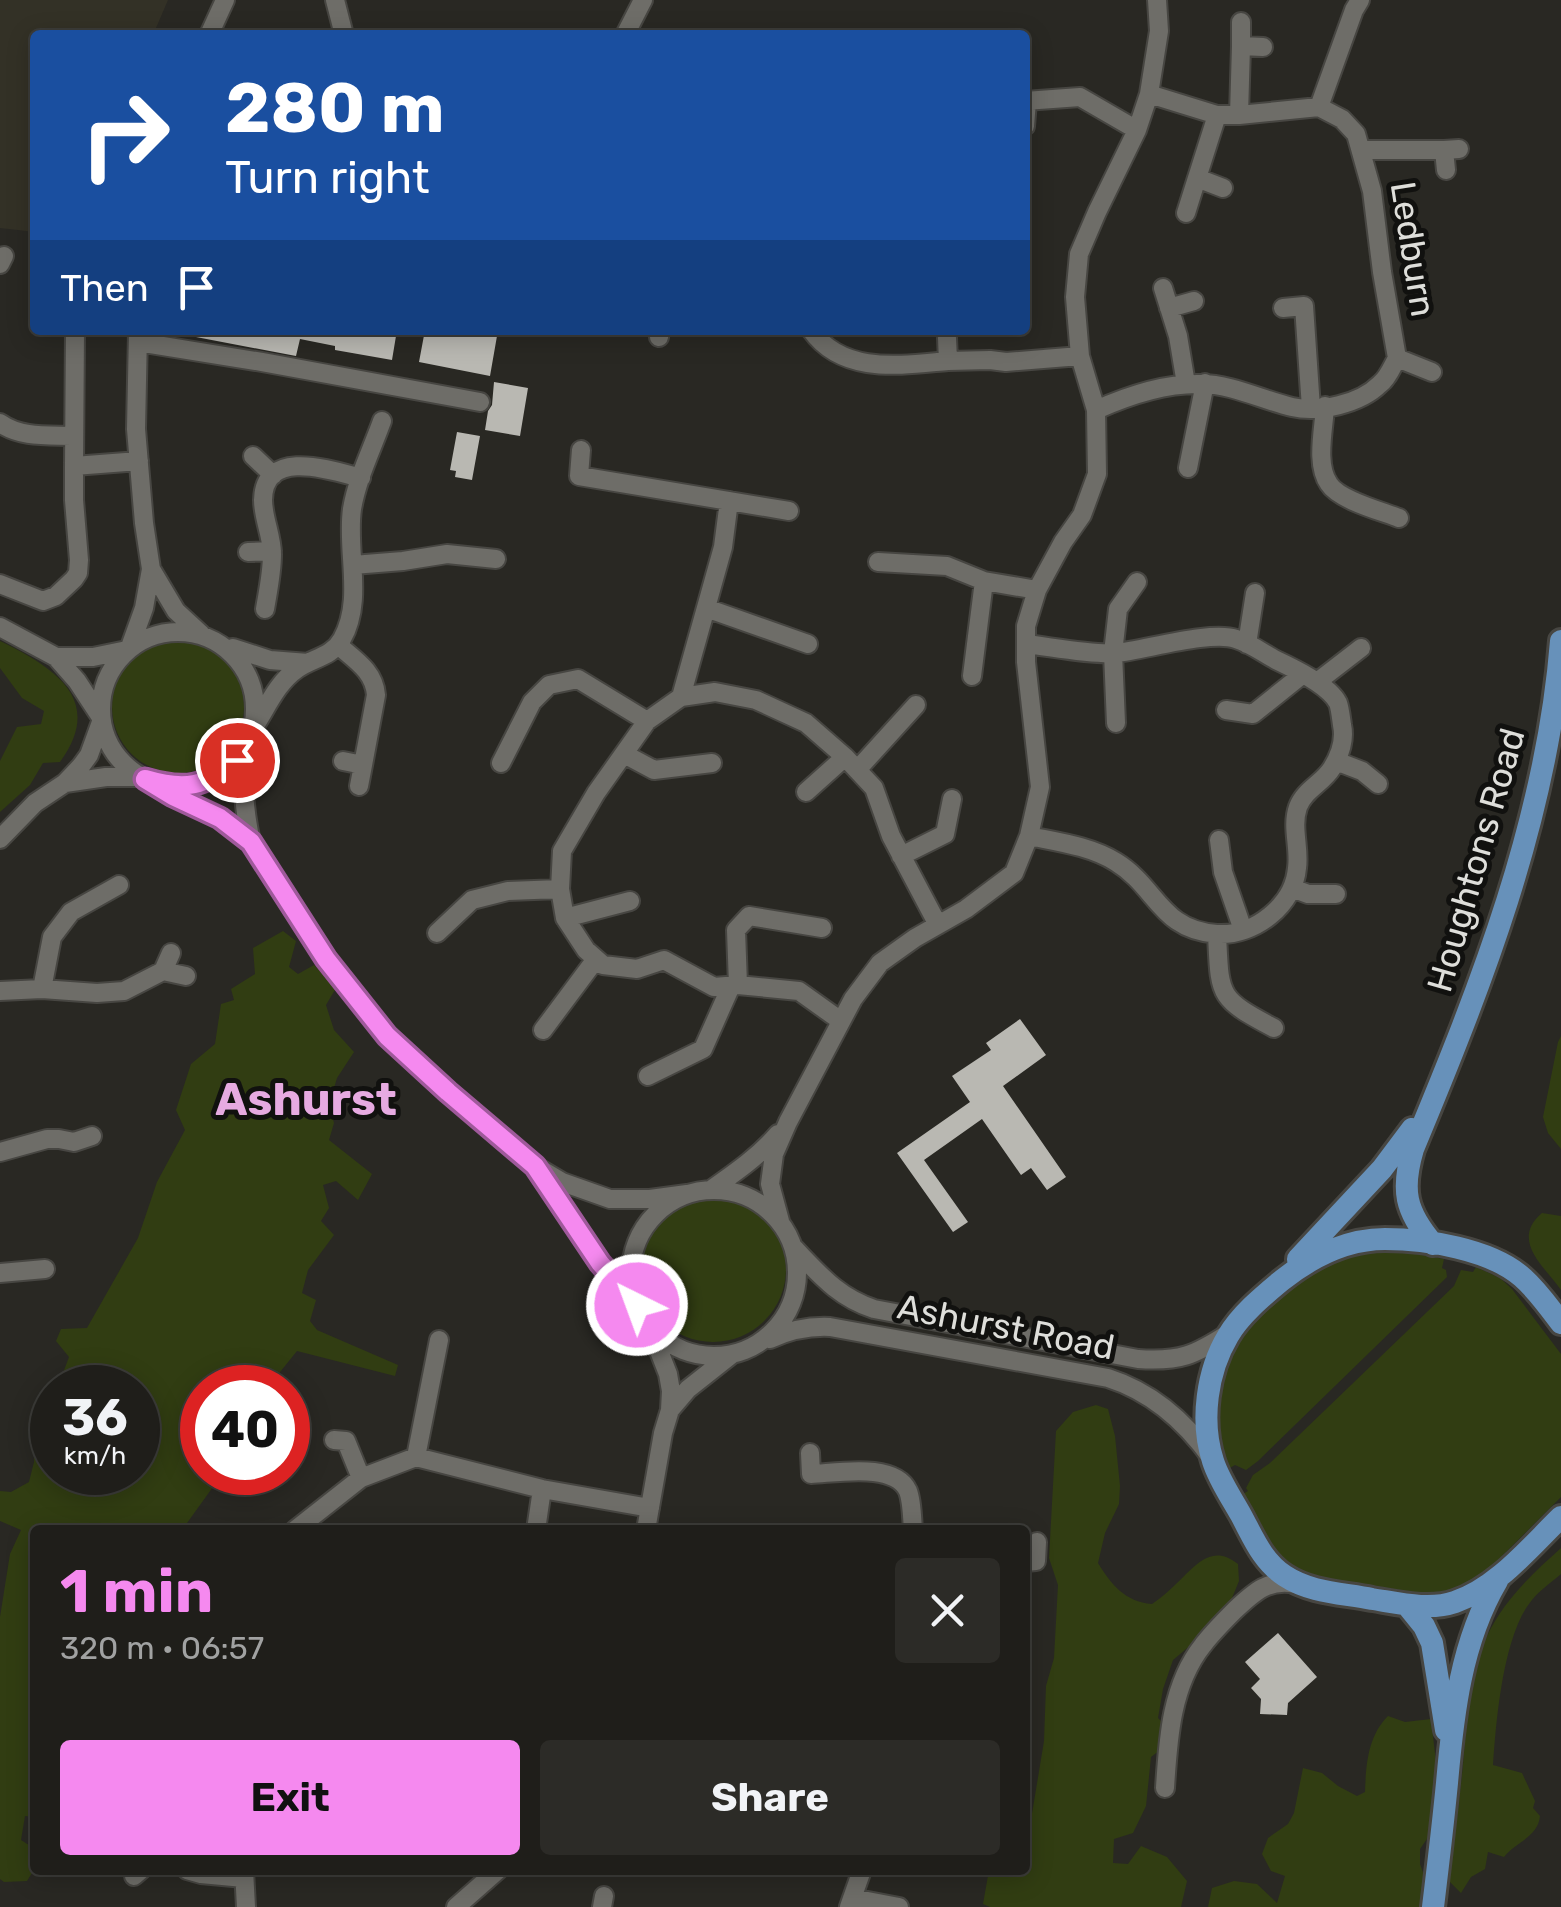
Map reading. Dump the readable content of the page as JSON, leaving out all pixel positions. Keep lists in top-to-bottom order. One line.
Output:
{"streets":{"main road":["Houghtons Road"],"street":["Ledburn","Ashurst Road"]},"districts":["Ashurst"],"page":{"turn":["280 m","Turn right"],"then":"Then","speed":"36 km/h","limit":"40","heading":["1 min","320 m · 06:57"],"buttons":["Exit","Share"]}}
